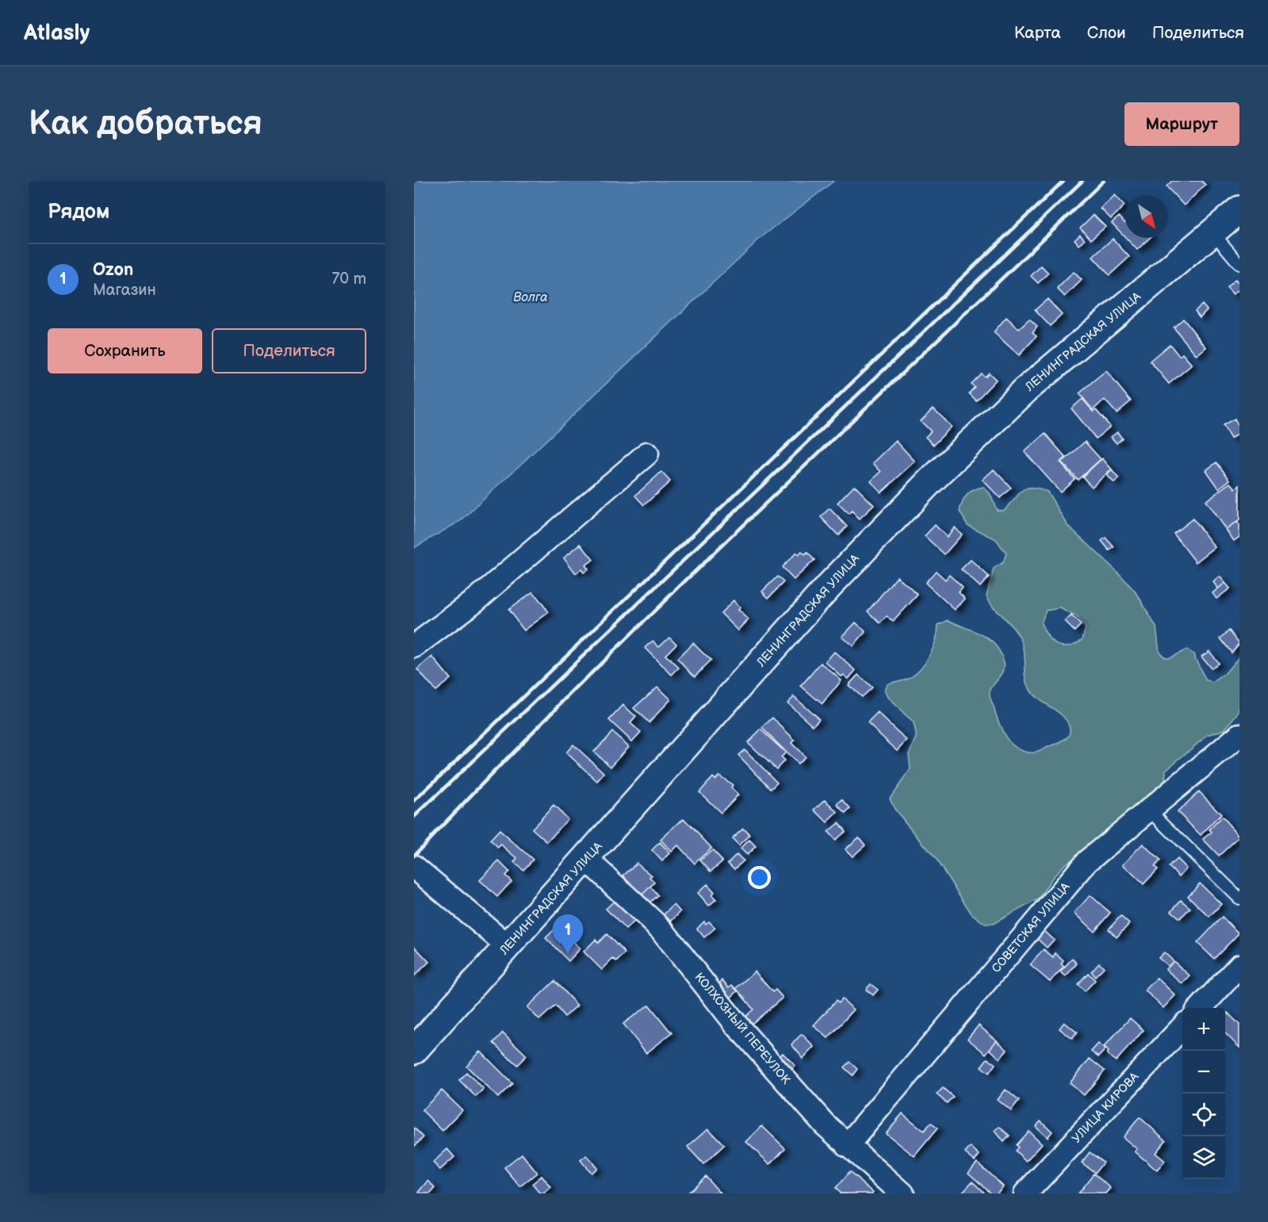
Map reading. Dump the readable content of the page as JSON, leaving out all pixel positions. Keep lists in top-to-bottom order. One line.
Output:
{"streets":{"main road":["ЛЕНИНГРАДСКАЯ УЛИЦА"],"street":["СОВЕТСКАЯ УЛИЦА","КОЛХОЗНЫЙ ПЕРЕУЛОК","УЛИЦА КИРОВА"]},"crossings":[["ЛЕНИНГРАДСКАЯ УЛИЦА","КОЛХОЗНЫЙ ПЕРЕУЛОК"],["СОВЕТСКАЯ УЛИЦА","КОЛХОЗНЫЙ ПЕРЕУЛОК"]],"water":["Волга"],"north":"bottom right","page":{"header":"Atlasly","nav":["Карта","Слои","Поделиться"],"buttons":["Маршрут",["Сохранить","Поделиться"]],"title":"Как добраться","heading":"Рядом","list":[{"mark":"1","name":"Ozon","note":"Магазин","value":"70 m"}],"pins":"1","map_buttons":["+","−"]}}
